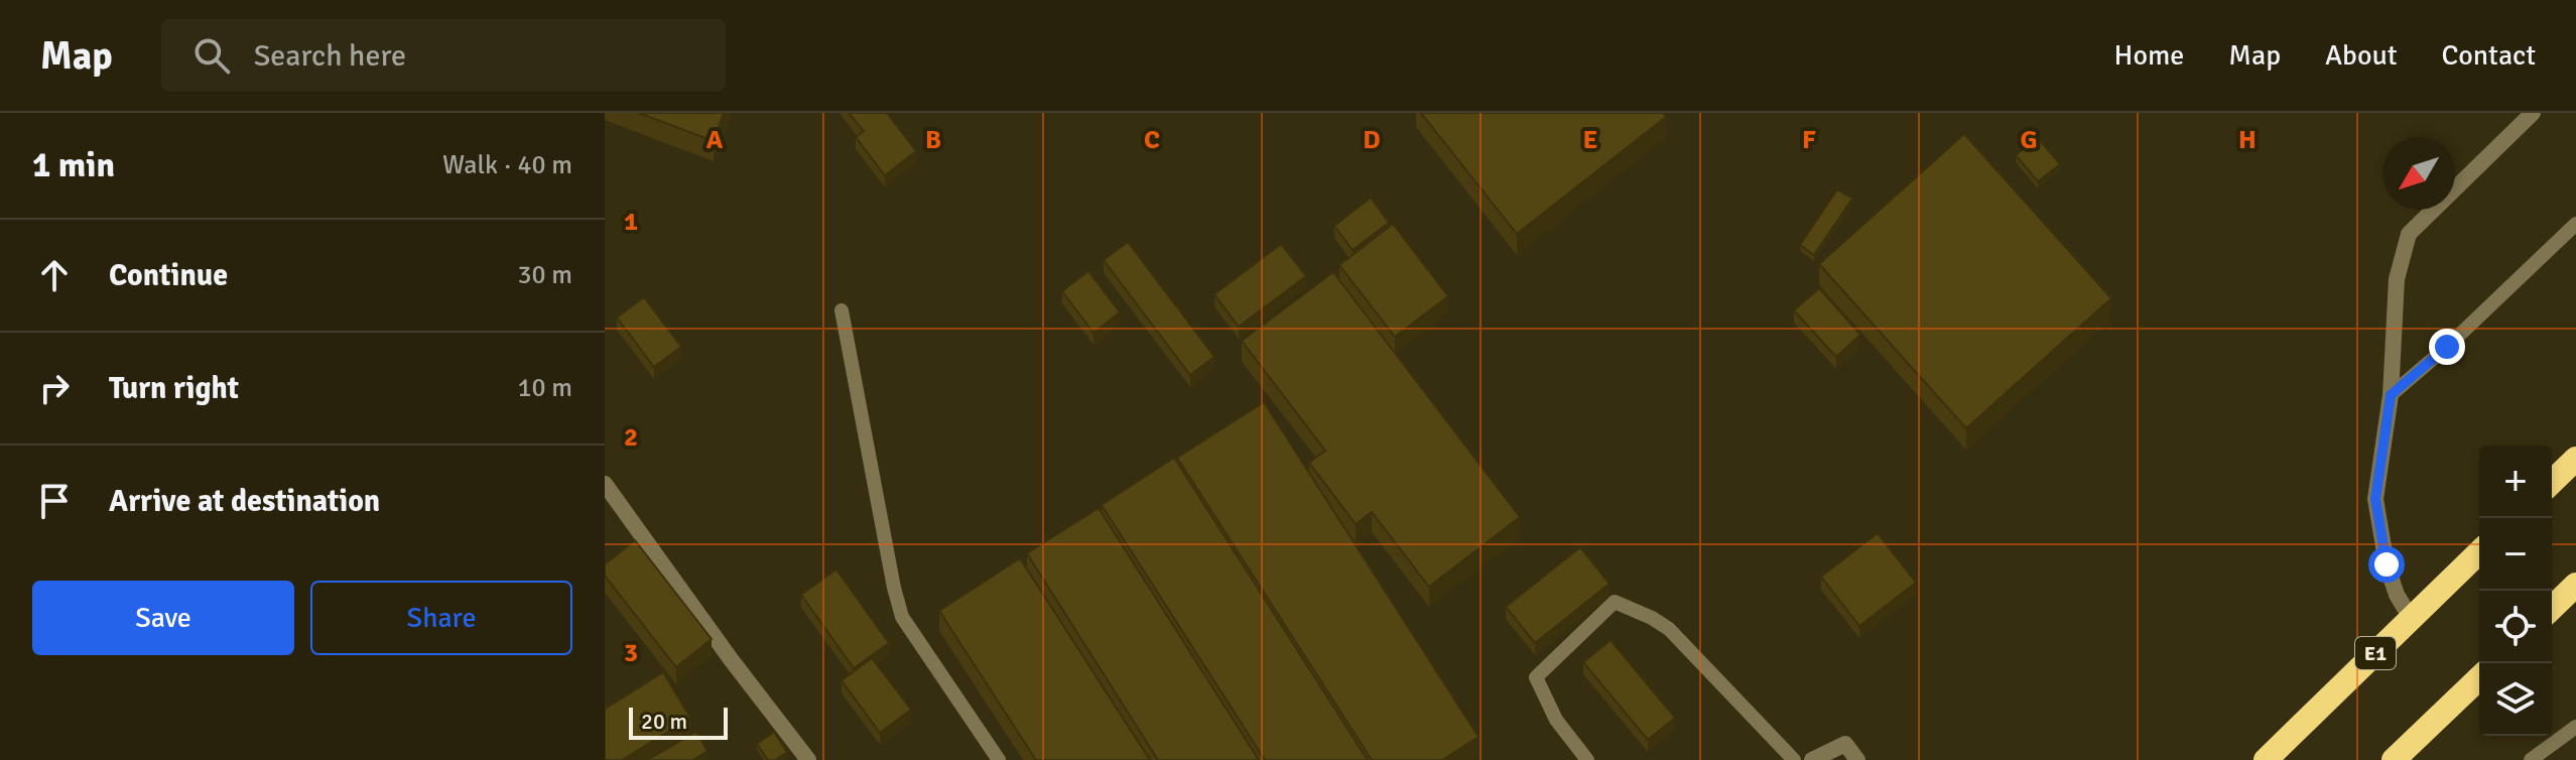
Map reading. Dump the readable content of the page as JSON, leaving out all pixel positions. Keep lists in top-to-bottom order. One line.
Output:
{"streets":{"highway":["E1"]},"scale_bar":"20 m","north":"bottom left","page":{"header":"Map","search":"Search here","nav":["Home","Map","About","Contact"],"heading":["1 min","Walk · 40 m"],"list":[["Continue","30 m"],["Turn right","10 m"],"Arrive at destination"],"map_buttons":["+","−"],"buttons":["Save","Share"],"scale":"20 m"},"grid":{"columns":["A","B","C","D","E","F","G","H"],"rows":["1","2","3"]}}
